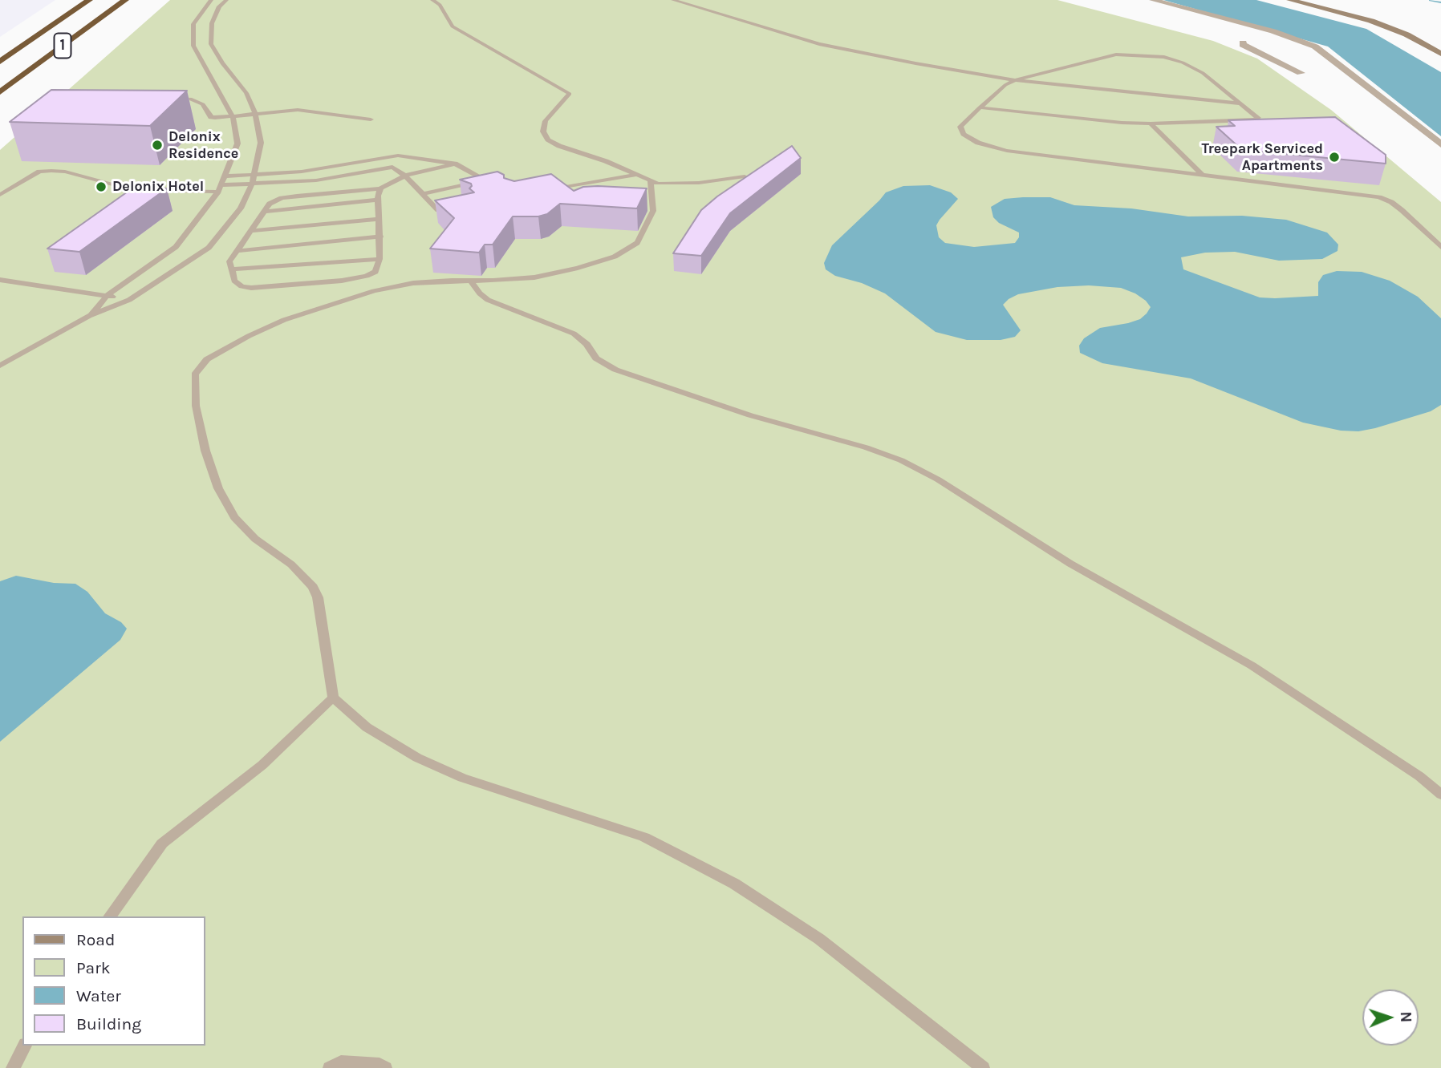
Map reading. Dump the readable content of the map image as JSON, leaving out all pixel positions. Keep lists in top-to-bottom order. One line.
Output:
{"streets":{"highway":["1"]},"places":["Delonix Residence","Treepark Serviced Apartments","Delonix Hotel"],"legend":["Road","Park","Water","Building"],"north":"right"}
